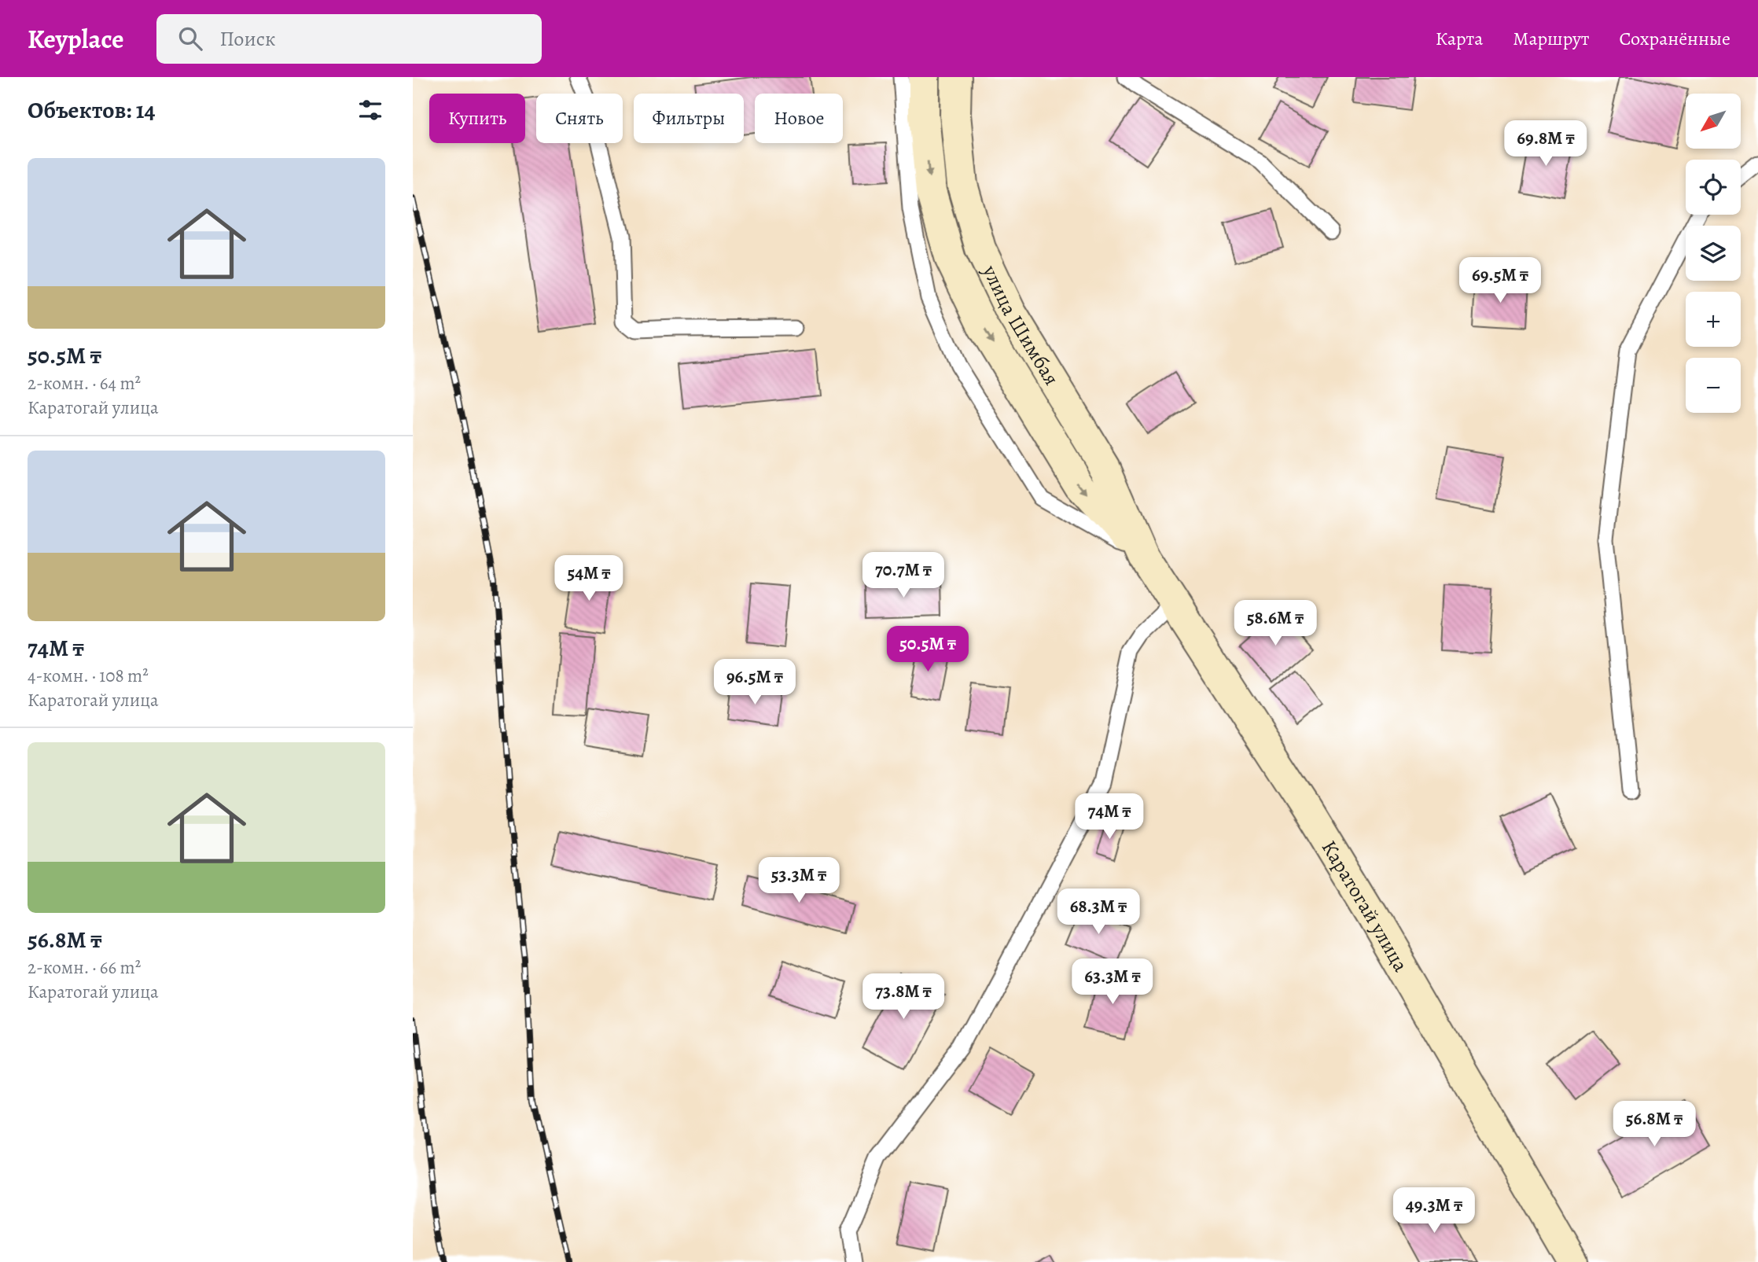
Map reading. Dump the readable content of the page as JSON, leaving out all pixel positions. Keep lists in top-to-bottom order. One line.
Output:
{"streets":{"main road":["улица Шимбая","Каратогай улица"]},"crossings":[["улица Шимбая","Каратогай улица"]],"north":"bottom left","page":{"header":"Keyplace","search":"Поиск","nav":["Карта","Маршрут","Сохранённые"],"heading":"Объектов: 14","map_buttons":["+","−"],"chip":["Купить","Снять","Фильтры","Новое"],"price":["69.8M ₸","69.5M ₸","70.7M ₸","54M ₸","58.6M ₸","50.5M ₸","96.5M ₸","74M ₸","53.3M ₸","68.3M ₸","63.3M ₸","73.8M ₸","56.8M ₸","49.3M ₸"],"list":[{"name":"50.5M ₸","note":"2-комн. · 64 m² · Каратогай улица"},{"name":"74M ₸","note":"4-комн. · 108 m² · Каратогай улица"},{"name":"56.8M ₸","note":"2-комн. · 66 m² · Каратогай улица"}]}}
